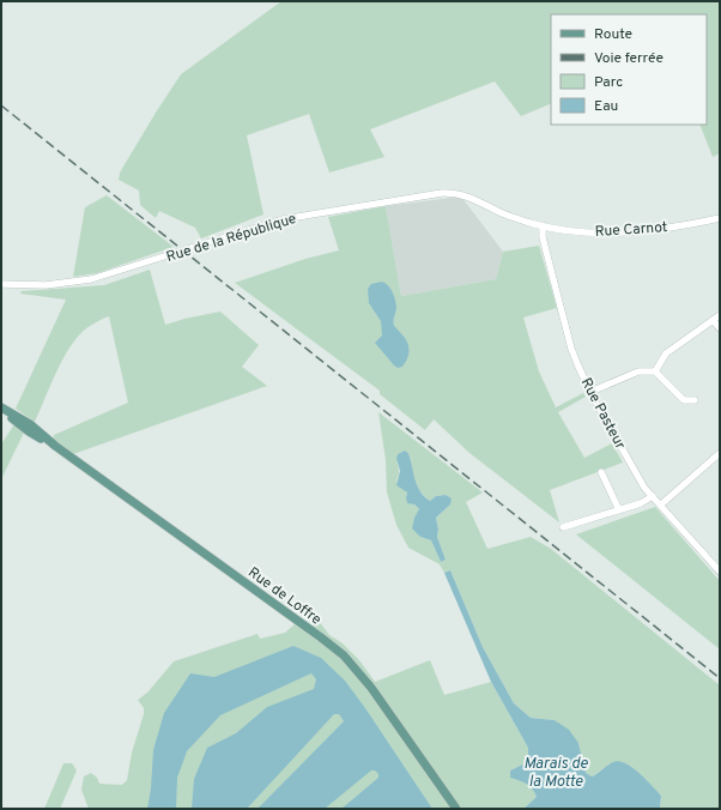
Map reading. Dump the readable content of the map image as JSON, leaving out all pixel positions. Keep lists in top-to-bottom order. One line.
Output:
{"streets":{"main road":["Rue de Loffre"],"street":["Rue Carnot","Rue de la République","Rue Pasteur"]},"crossings":[["Rue Carnot","Rue de la République"],["Rue Carnot","Rue Pasteur"],["Rue de la République","Rue Pasteur"]],"water":["Marais de la Motte"],"legend":["Route","Voie ferrée","Parc","Eau"]}
